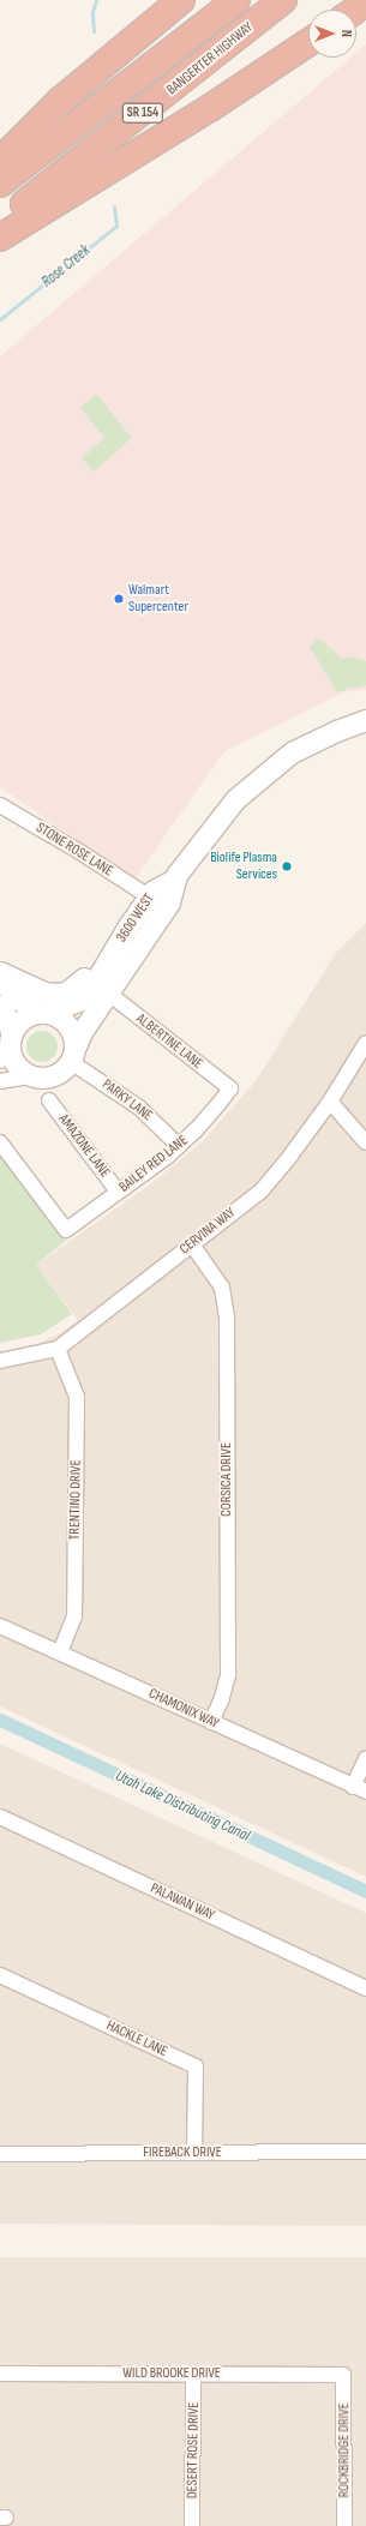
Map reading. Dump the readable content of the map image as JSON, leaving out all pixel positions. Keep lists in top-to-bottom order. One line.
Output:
{"streets":{"highway":["BANGERTER HIGHWAY","SR 154"],"street":["STONE ROSE LANE","3600 WEST","ALBERTINE LANE","PARKY LANE","AMAZONE LANE","BAILEY RED LANE","CERVINA WAY","CORSICA DRIVE","TRENTINO DRIVE","CHAMONIX WAY","PALAWAN WAY","HACKLE LANE","FIREBACK DRIVE","WILD BROOKE DRIVE","DESERT ROSE DRIVE","ROCKBRIDGE DRIVE"]},"crossings":[["STONE ROSE LANE","3600 WEST"],["3600 WEST","ALBERTINE LANE"],["3600 WEST","PARKY LANE"],["ALBERTINE LANE","BAILEY RED LANE"],["PARKY LANE","BAILEY RED LANE"],["AMAZONE LANE","BAILEY RED LANE"],["CERVINA WAY","CORSICA DRIVE"],["CERVINA WAY","TRENTINO DRIVE"],["CORSICA DRIVE","CHAMONIX WAY"],["TRENTINO DRIVE","CHAMONIX WAY"],["HACKLE LANE","FIREBACK DRIVE"],["WILD BROOKE DRIVE","DESERT ROSE DRIVE"],["WILD BROOKE DRIVE","ROCKBRIDGE DRIVE"]],"water":["Rose Creek","Utah Lake Distributing Canal"],"places":["Walmart Supercenter","Biolife Plasma Services"],"north":"right"}
